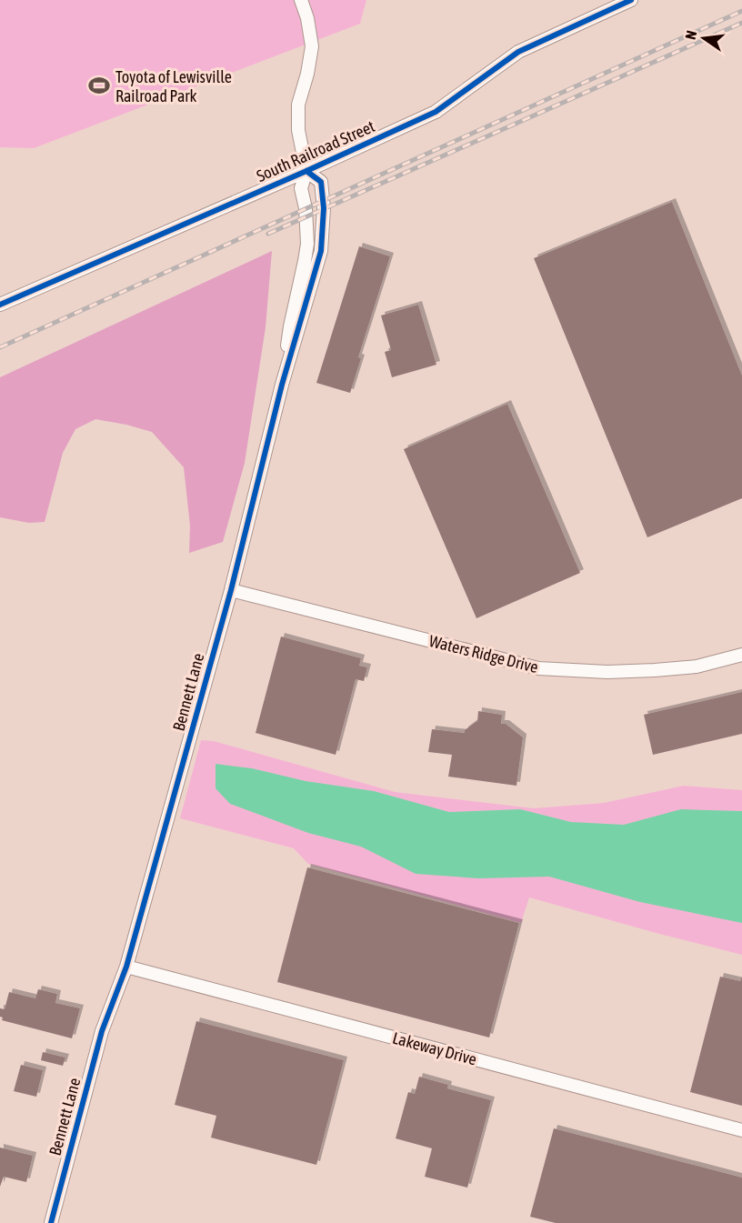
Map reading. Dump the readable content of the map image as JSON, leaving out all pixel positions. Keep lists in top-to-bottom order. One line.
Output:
{"streets":{"street":["South Railroad Street","Waters Ridge Drive","Bennett Lane","Lakeway Drive"]},"crossings":[["South Railroad Street","Bennett Lane"],["Waters Ridge Drive","Bennett Lane"],["Bennett Lane","Lakeway Drive"]],"places":{"sports":["Toyota of Lewisville Railroad Park"]},"north":"left"}
